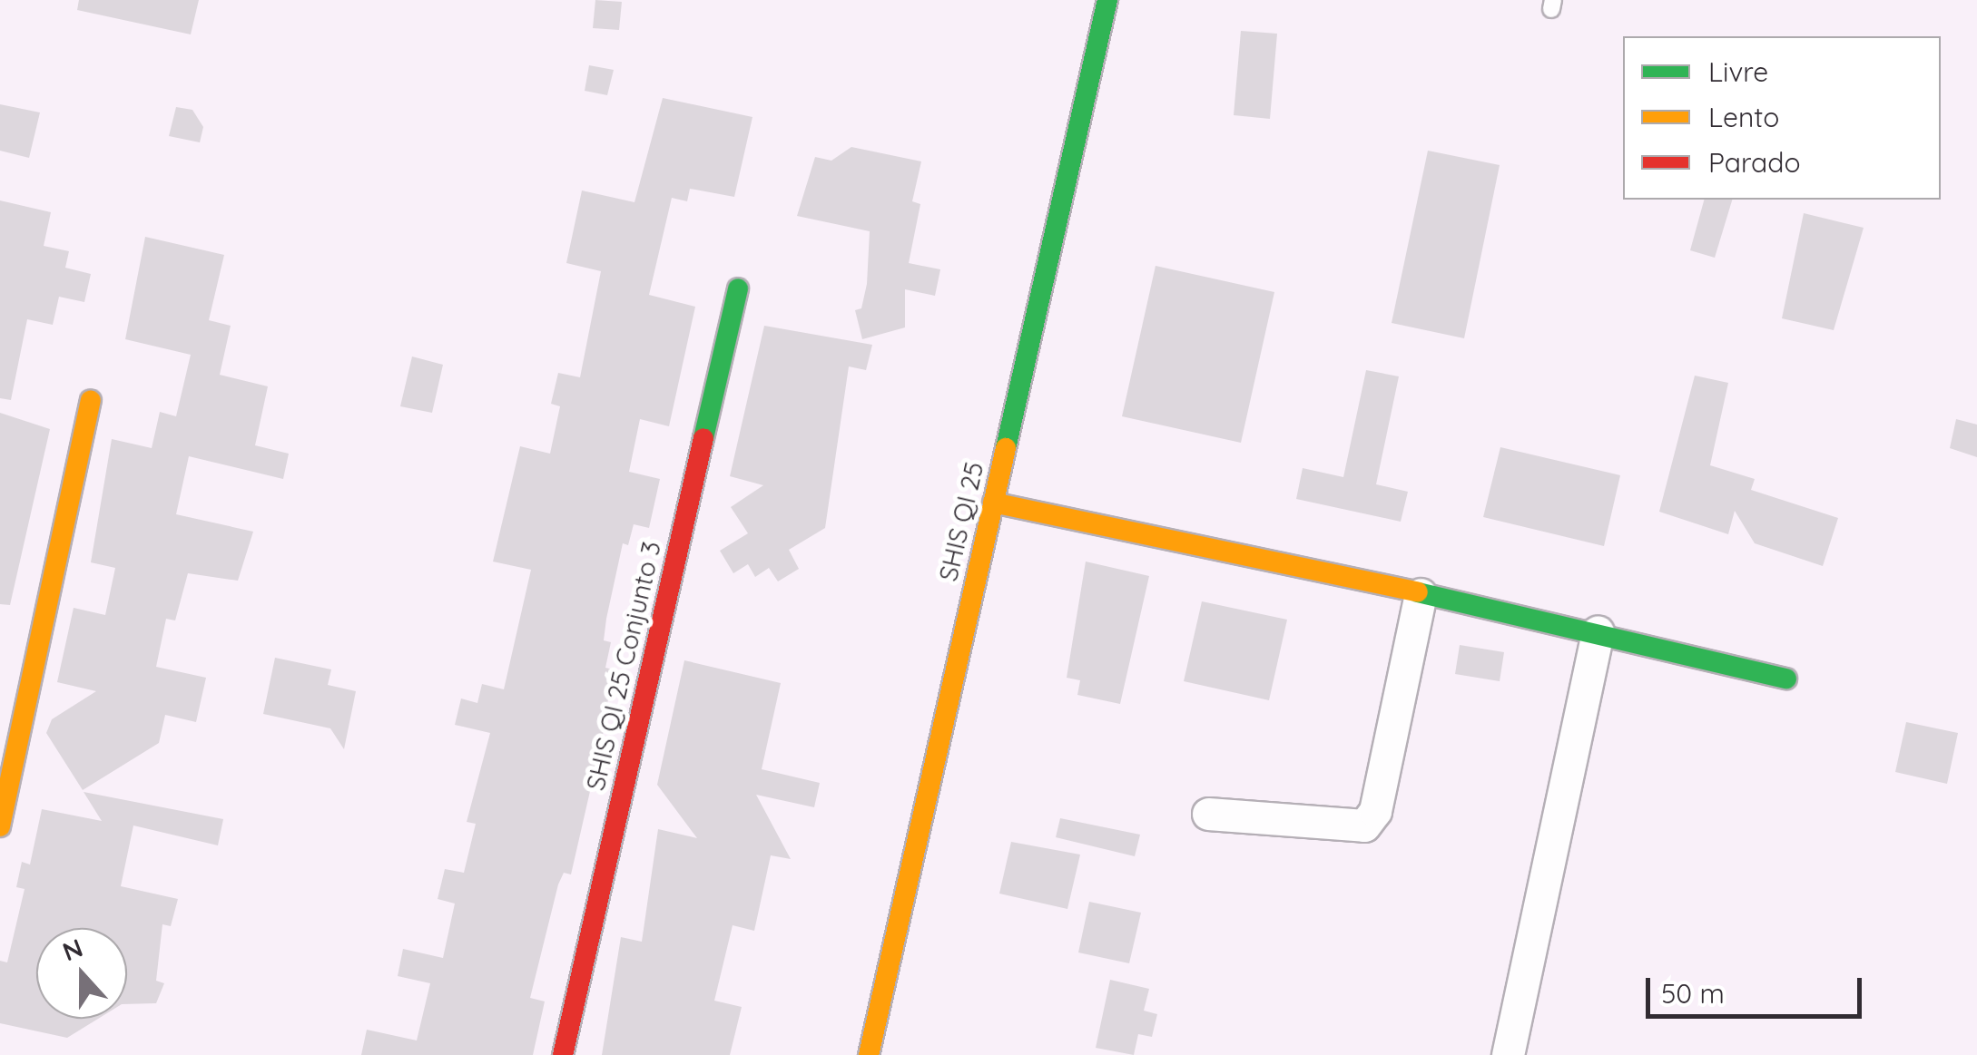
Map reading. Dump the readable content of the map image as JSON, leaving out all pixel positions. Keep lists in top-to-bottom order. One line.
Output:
{"streets":{"street":["SHIS QI 25","SHIS QI 25 Conjunto 3"]},"legend":["Livre","Lento","Parado"],"scale_bar":"50 m","north":"top"}
